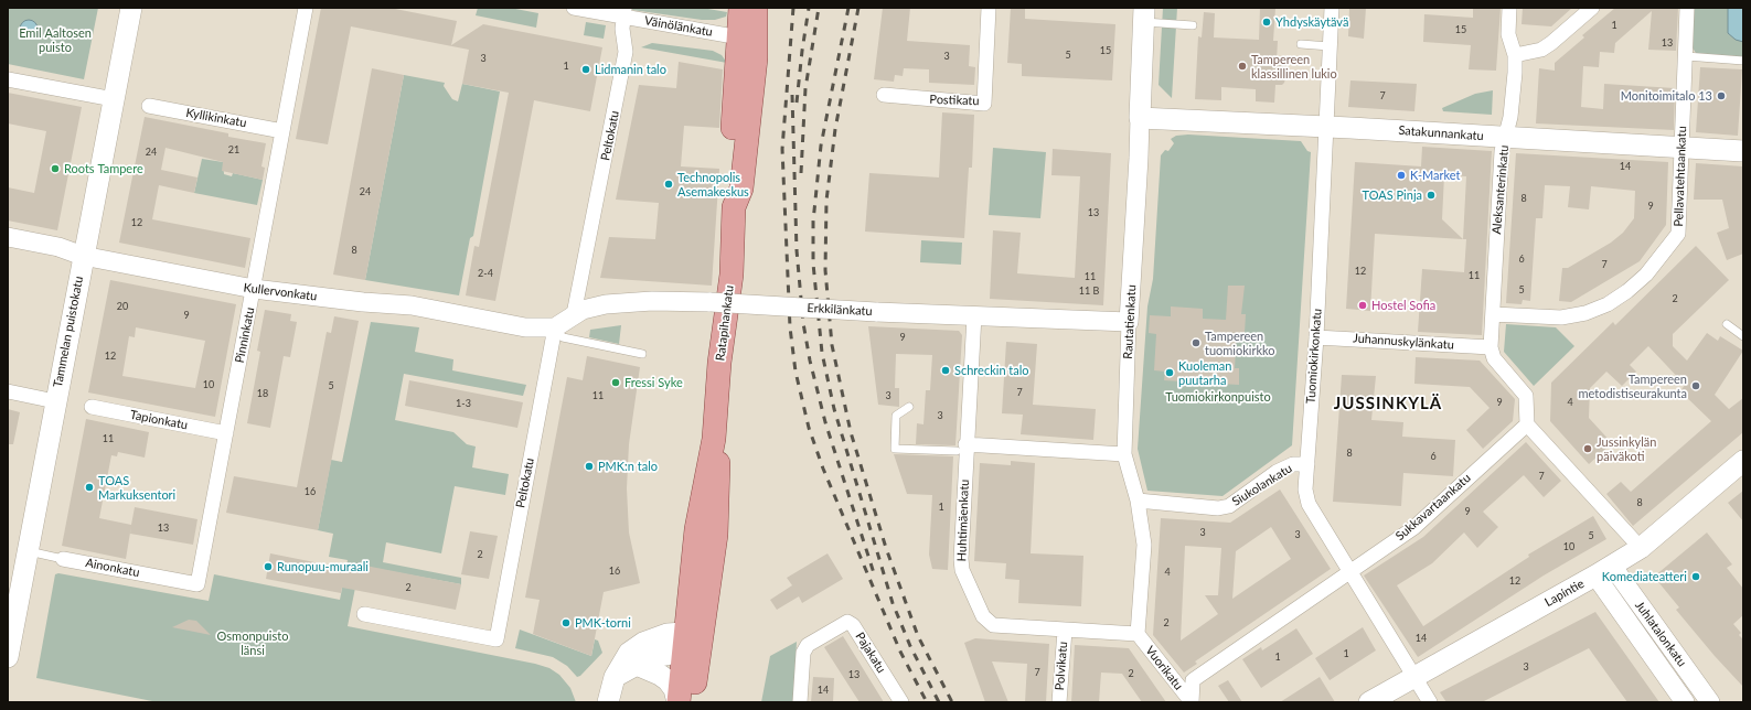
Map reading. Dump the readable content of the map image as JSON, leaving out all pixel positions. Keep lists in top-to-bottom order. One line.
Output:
{"streets":{"main road":["Satakunnankatu","Rautatienkatu","Ratapihankatu","Tammelan puistokatu","Lapintie"],"street":["Väinölänkatu","Postikatu","Kyllikinkatu","Peltokatu","Pellavatehtaankatu","Aleksanterinkatu","Kullervonkatu","Erkkilänkatu","Pinninkatu","Juhannuskylänkatu","Tuomiokirkonkatu","Tapionkatu","Siukolankatu","Sukkavartaankatu","Huhtimäenkatu","Ainonkatu","Juhlatalonkatu","Pajakatu","Polvikatu","Vuorikatu"]},"crossings":[["Väinölänkatu","Peltokatu"],["Väinölänkatu","Ratapihankatu"],["Kyllikinkatu","Pinninkatu"],["Satakunnankatu","Pellavatehtaankatu"],["Satakunnankatu","Aleksanterinkatu"],["Satakunnankatu","Rautatienkatu"],["Satakunnankatu","Tuomiokirkonkatu"],["Peltokatu","Kullervonkatu"],["Peltokatu","Erkkilänkatu"],["Pellavatehtaankatu","Aleksanterinkatu"],["Aleksanterinkatu","Juhannuskylänkatu"],["Kullervonkatu","Erkkilänkatu"],["Kullervonkatu","Tammelan puistokatu"],["Kullervonkatu","Pinninkatu"],["Erkkilänkatu","Rautatienkatu"],["Erkkilänkatu","Huhtimäenkatu"],["Rautatienkatu","Siukolankatu"],["Rautatienkatu","Huhtimäenkatu"],["Rautatienkatu","Vuorikatu"],["Tammelan puistokatu","Ainonkatu"],["Pinninkatu","Tapionkatu"],["Pinninkatu","Ainonkatu"],["Juhannuskylänkatu","Tuomiokirkonkatu"],["Tuomiokirkonkatu","Siukolankatu"],["Tuomiokirkonkatu","Sukkavartaankatu"],["Tuomiokirkonkatu","Lapintie"],["Sukkavartaankatu","Vuorikatu"],["Huhtimäenkatu","Polvikatu"],["Huhtimäenkatu","Vuorikatu"],["Lapintie","Juhlatalonkatu"]],"districts":["JUSSINKYLÄ"],"parks":["Emil Aaltosen puisto","Tuomiokirkonpuisto","Osmonpuisto länsi"],"places":["Yhdyskäytävä","Tampereen klassillinen lukio","Lidmanin talo","Monitoimitalo 13","Roots Tampere","K-Market","Technopolis Asemakeskus","TOAS Pinja","Hostel Sofia","Tampereen tuomiokirkko","Schreckin talo","Kuoleman puutarha","Fressi Syke","Tampereen metodistiseurakunta","Jussinkylän päiväkoti","PMK:n talo","TOAS Markuksentori","Runopuu-muraali","Komediateatteri","PMK-torni"],"house_numbers":["1","15","13","15","5","3","3","1","7","21","24","14","24","8","9","13","12","8","6","7","12","2-4","11","11","5","11 B","2","20","9","9","12","10","5","7","18","11","3","9","4","1-3","3","11","8","6","7","16","8","1","9","13","3","3","5","10","2","16","4","12","2","2","14","1","1","3","7","2","13","14"]}
